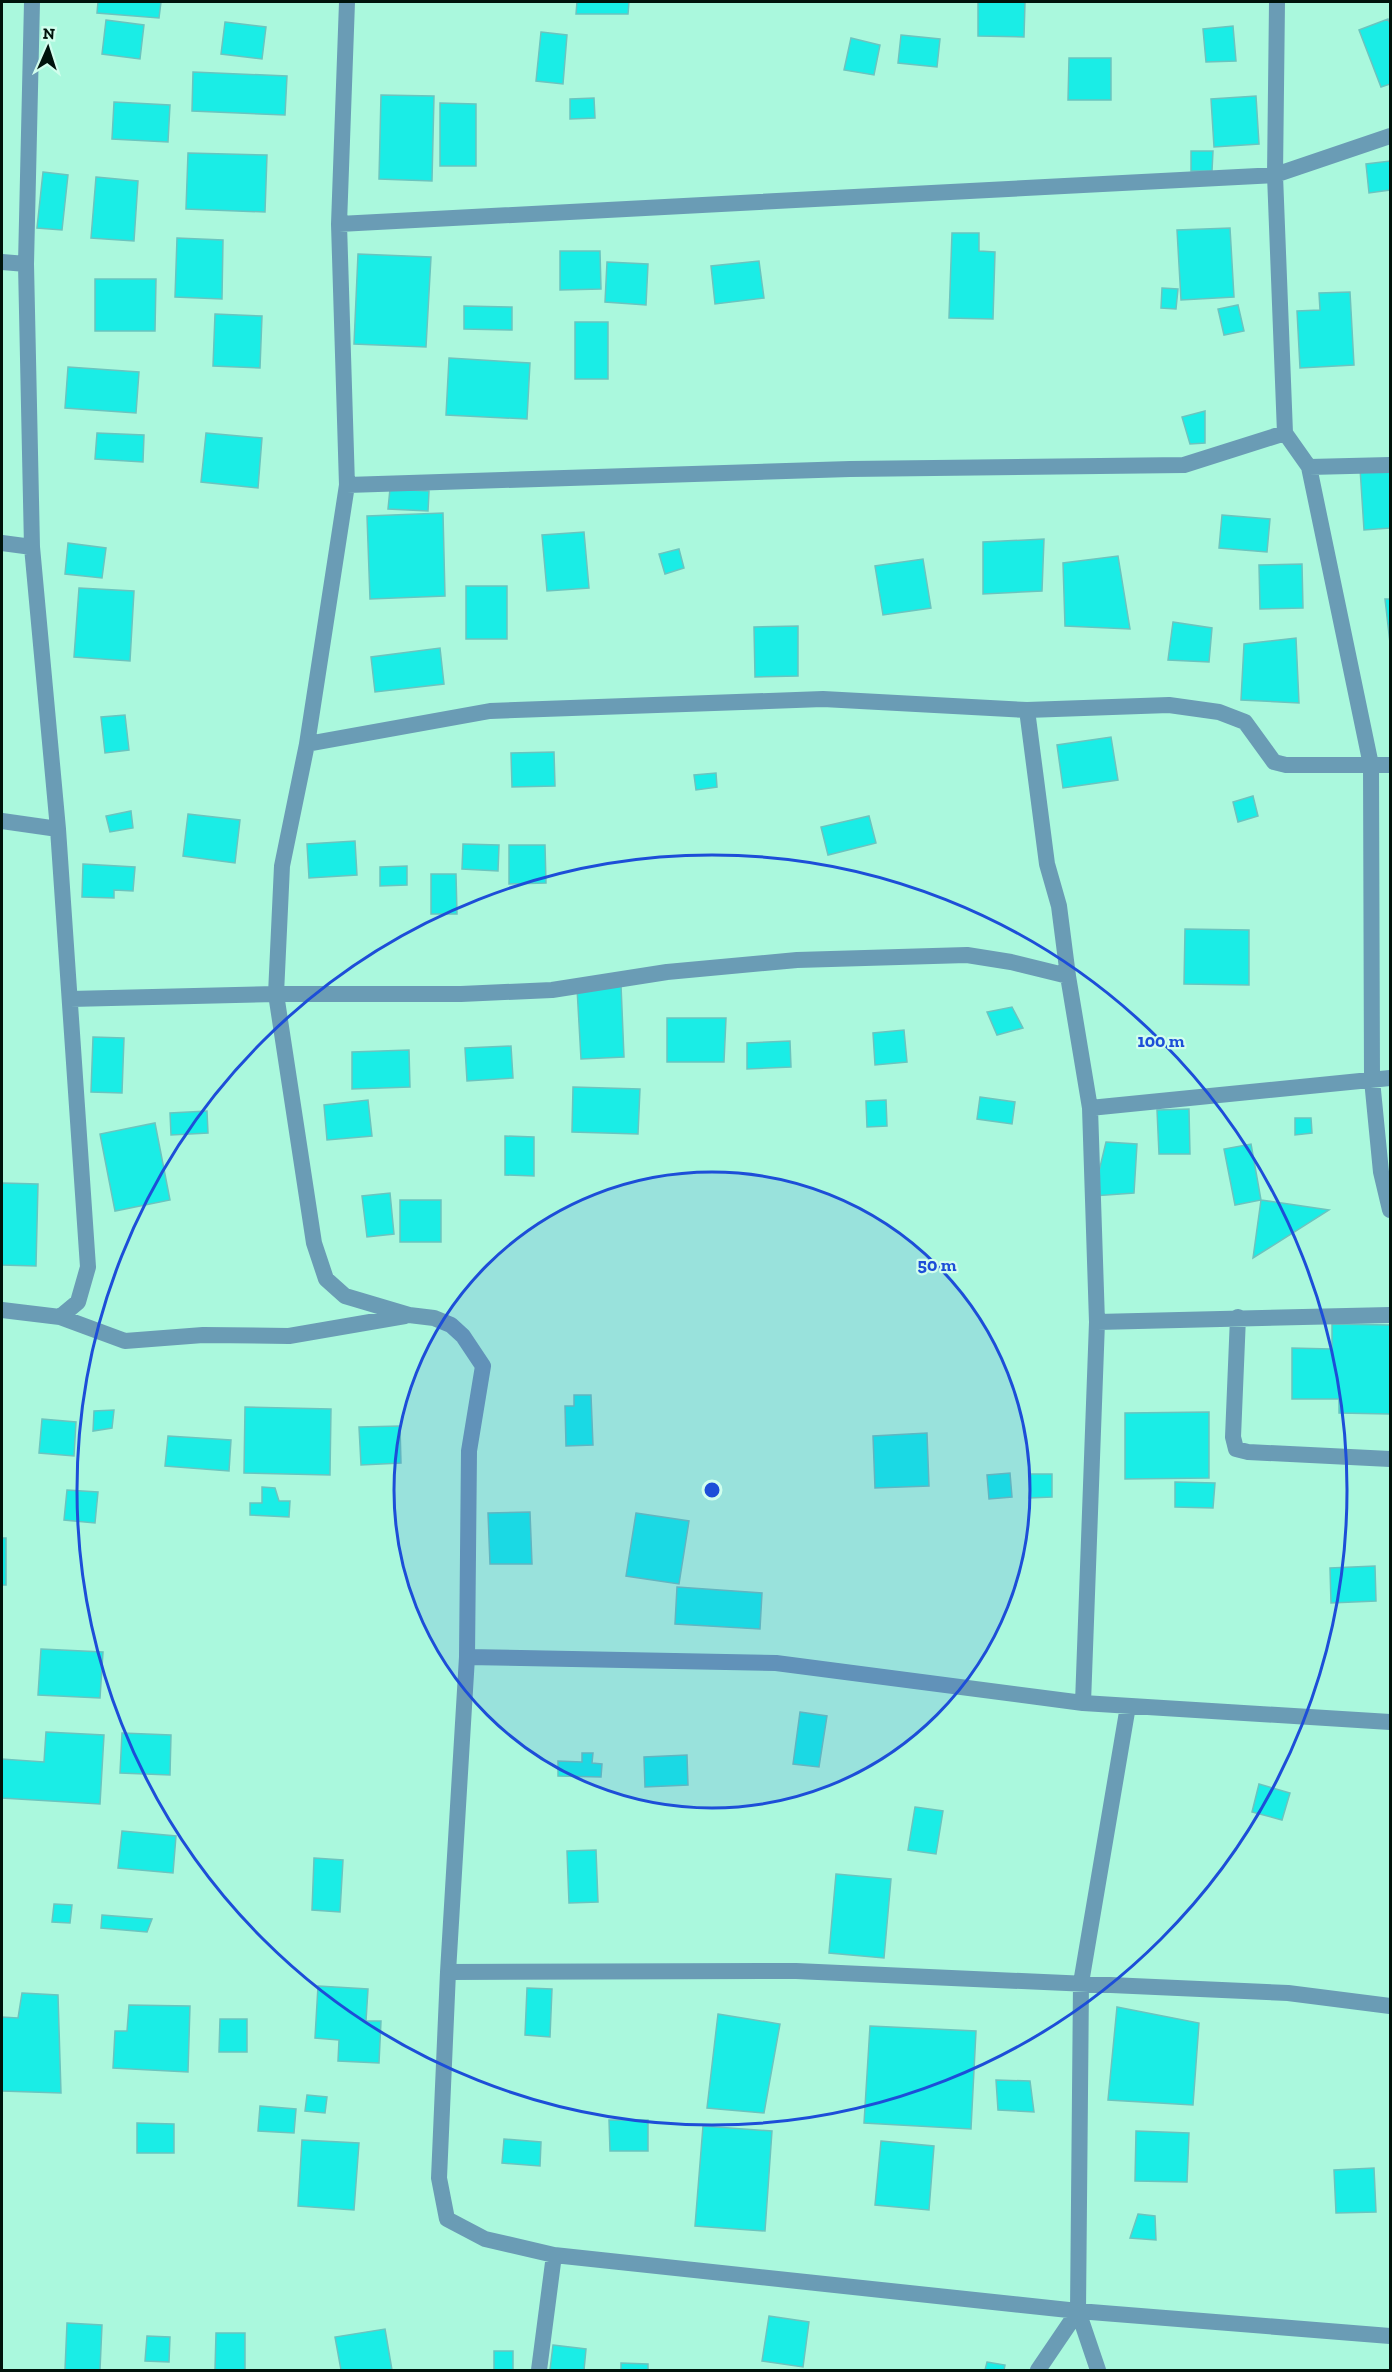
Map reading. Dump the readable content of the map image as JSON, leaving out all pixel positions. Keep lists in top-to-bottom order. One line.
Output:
{"north":"top","rings":["100 m","50 m"]}
